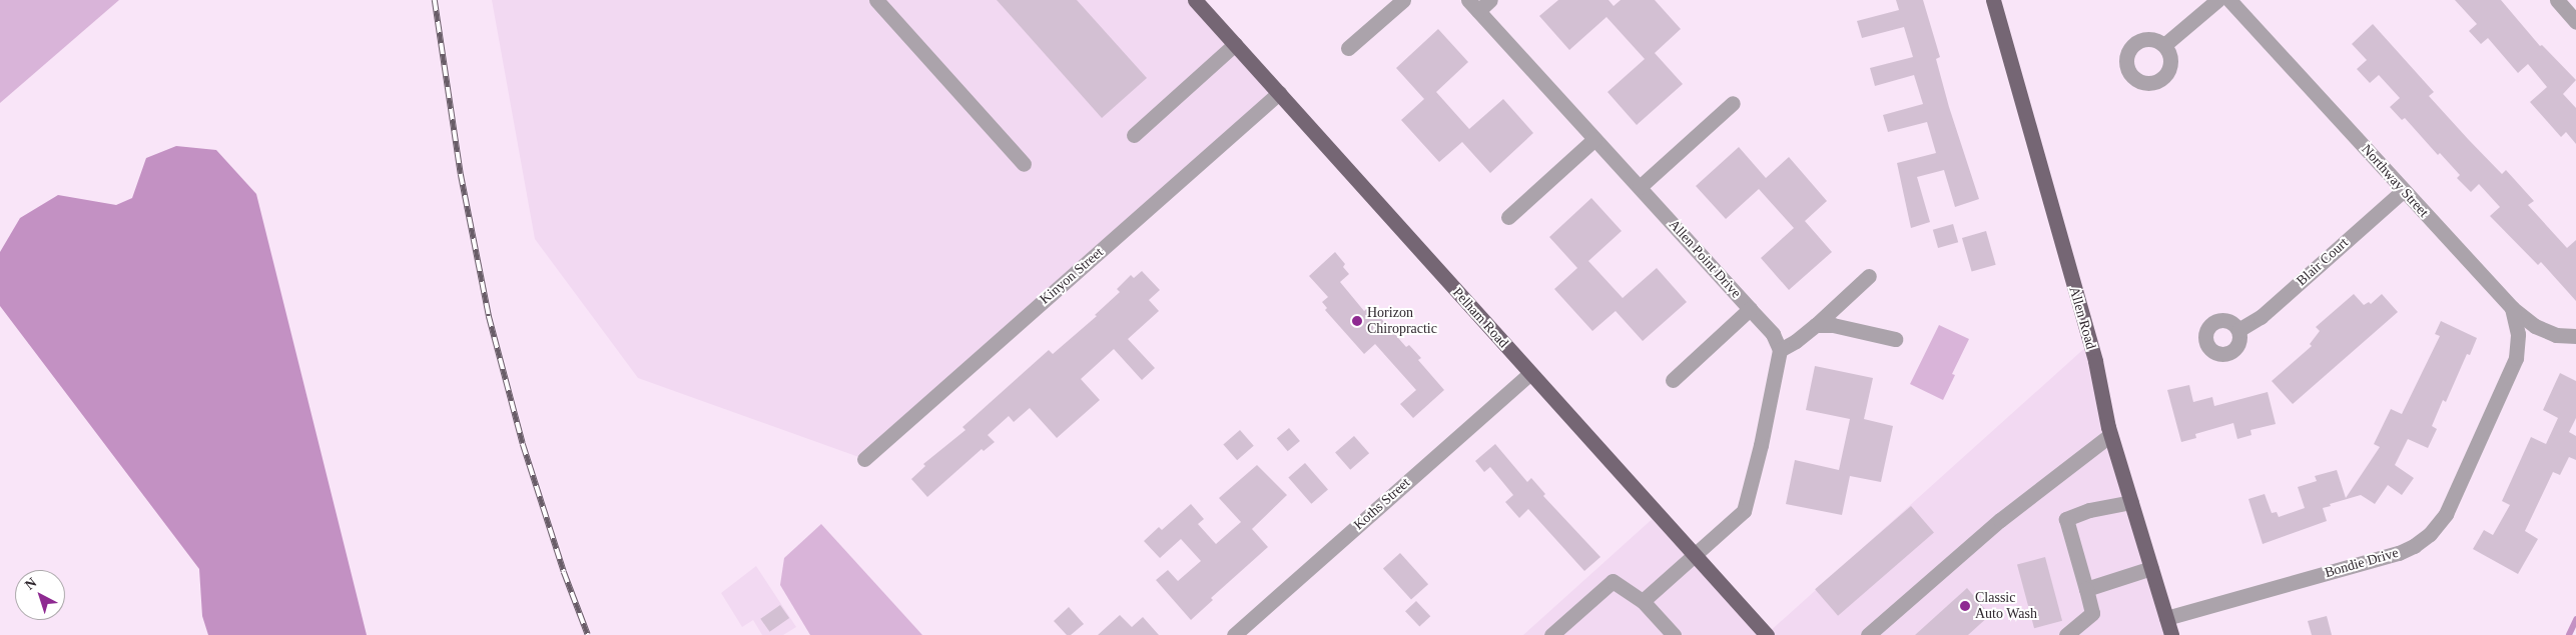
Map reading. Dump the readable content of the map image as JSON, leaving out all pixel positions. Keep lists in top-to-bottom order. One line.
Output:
{"streets":{"main road":["Pelham Road","Allen Road"],"street":["Northway Street","Allen Point Drive","Blair Court","Kinyon Street","Koths Street","Bondie Drive"]},"crossings":[["Northway Street","Blair Court"],["Northway Street","Bondie Drive"],["Kinyon Street","Pelham Road"],["Pelham Road","Koths Street"],["Allen Road","Bondie Drive"]],"places":["Horizon Chiropractic","Classic Auto Wash"],"north":"top left"}
